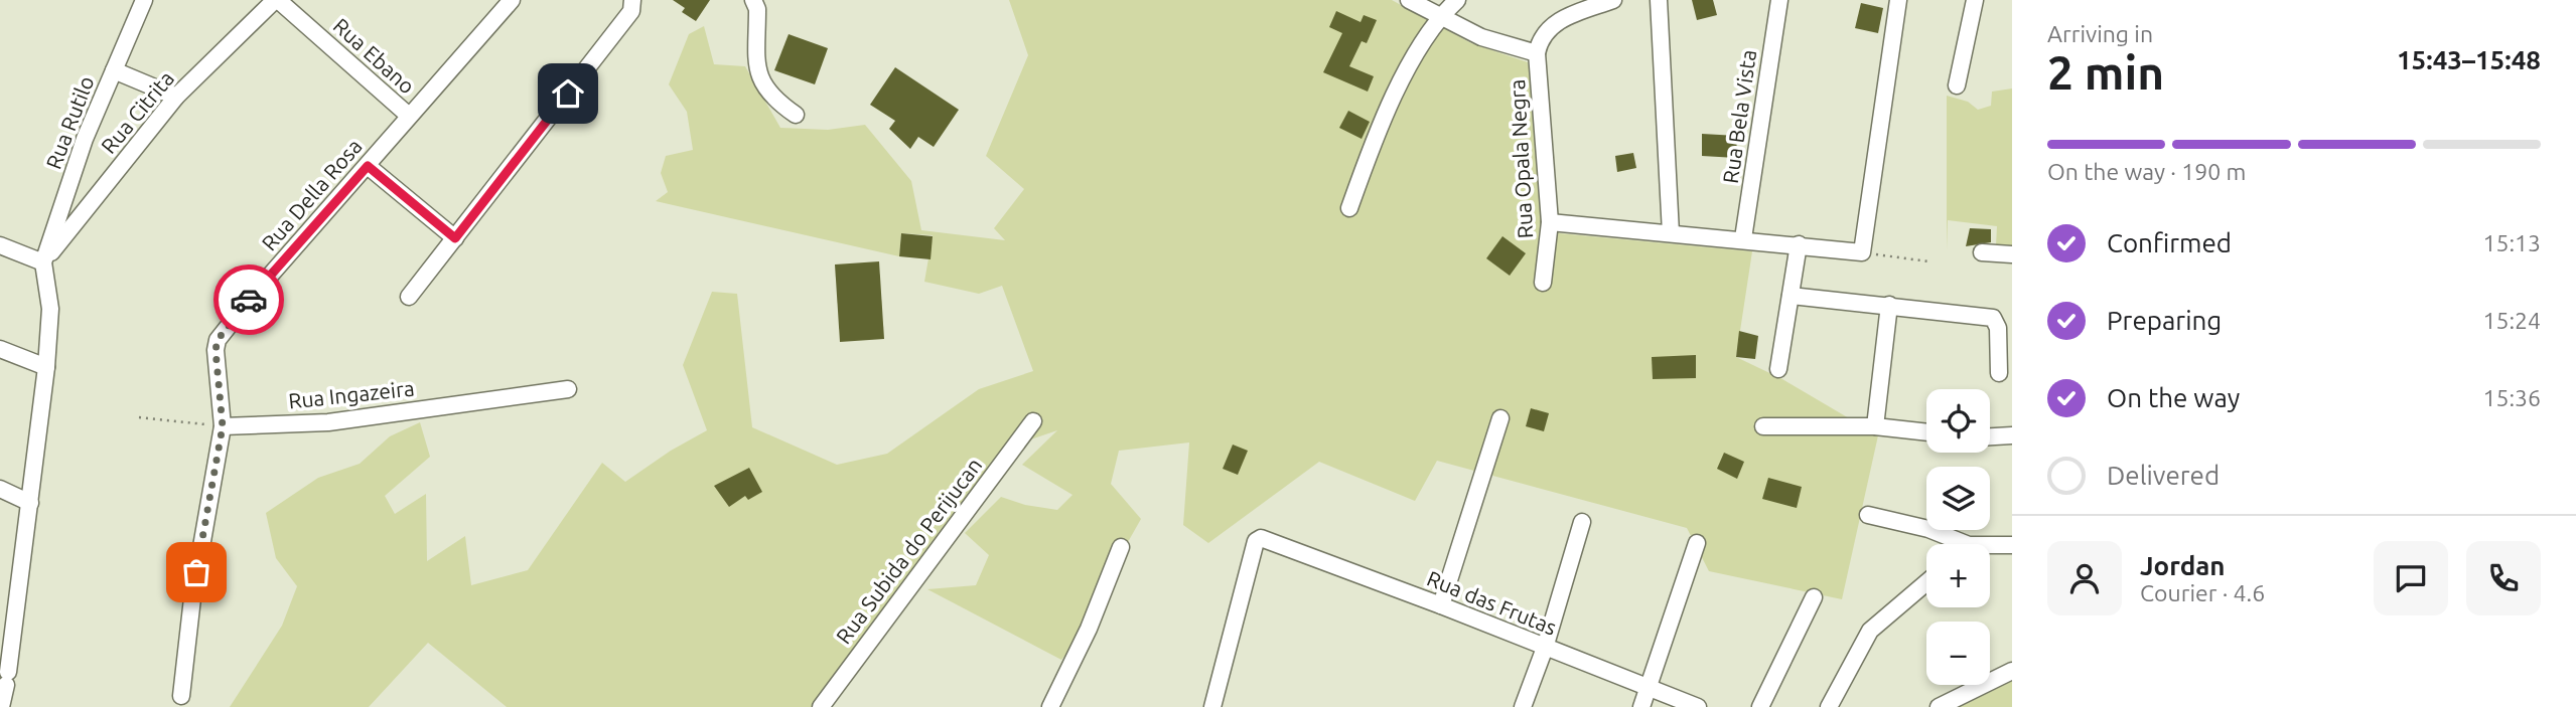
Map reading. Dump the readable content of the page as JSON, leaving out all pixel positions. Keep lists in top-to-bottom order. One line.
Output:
{"streets":{"street":["Rua Ebano","Rua Citrita","Rua Bela Vista","Rua Rutilo","Rua Opala Negra","Rua Della Rosa","Rua Ingazeira","Rua Subida do Perijucan","Rua das Frutas"]},"crossings":[["Rua Ebano","Rua Citrita"],["Rua Ebano","Rua Della Rosa"],["Rua Citrita","Rua Rutilo"],["Rua Della Rosa","Rua Ingazeira"]],"page":{"heading":["2 min","Arriving in","15:43–15:48"],"panel":["Jordan","Courier · 4.6"],"bar":"On the way · 190 m","list":[["Confirmed","15:13"],["Preparing","15:24"],["On the way","15:36"],"Delivered"],"map_buttons":["+","−"]}}
